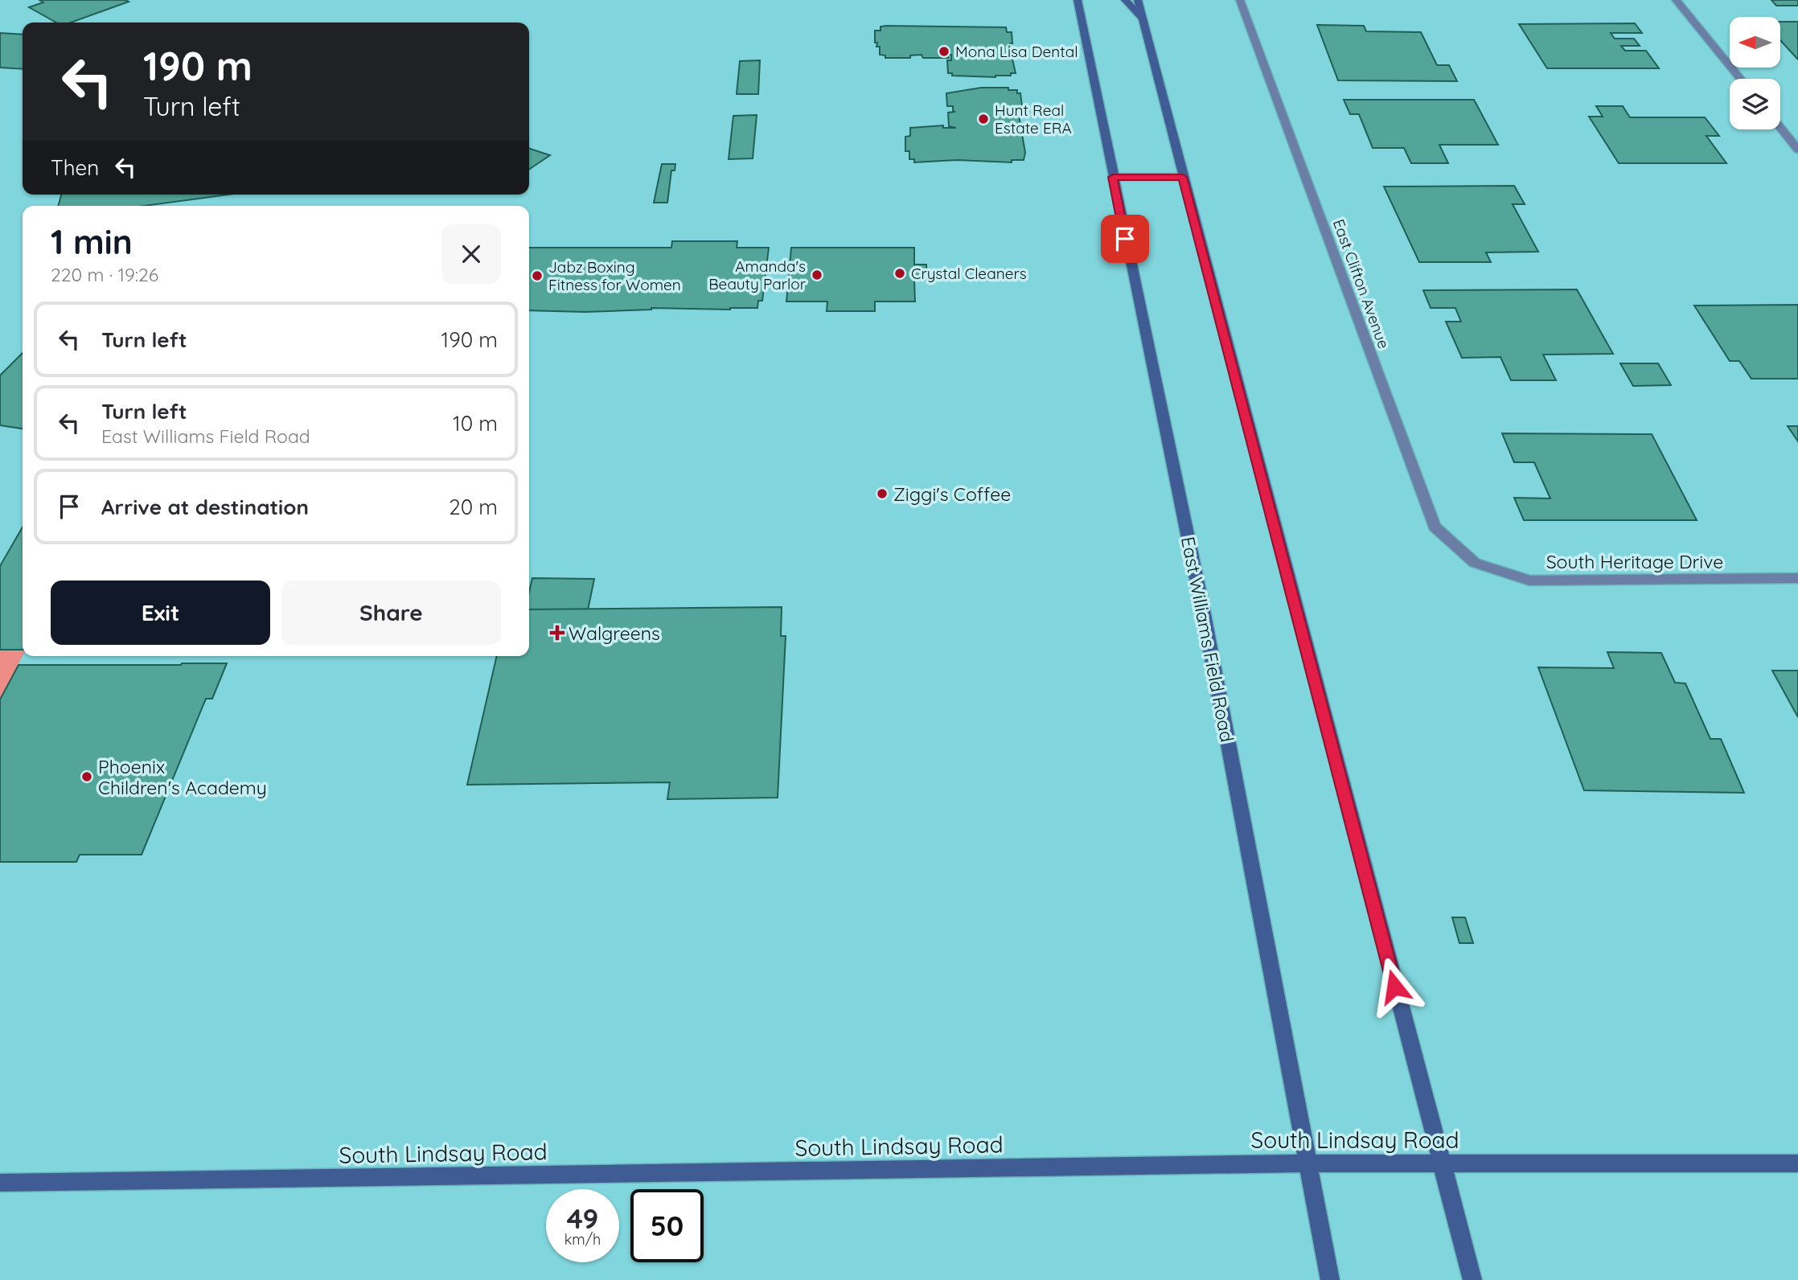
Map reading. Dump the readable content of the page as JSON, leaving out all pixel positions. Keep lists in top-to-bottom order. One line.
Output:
{"streets":{"main road":["East Williams Field Road","South Lindsay Road"],"street":["East Clifton Avenue","South Heritage Drive"]},"crossings":[["East Clifton Avenue","South Heritage Drive"],["East Williams Field Road","South Lindsay Road"]],"places":{"other":["Mona Lisa Dental","Hunt Real Estate ERA","Crystal Cleaners","Amanda's Beauty Parlor","Jabz Boxing Fitness for Women","Ziggi's Coffee","Phoenix Children's Academy"],"health":["Walgreens"]},"north":"left","page":{"turn":["190 m","Turn left"],"then":"Then","heading":["1 min","220 m · 19:26"],"list":[{"name":"Turn left","value":"190 m"},{"name":"Turn left","note":"East Williams Field Road","value":"10 m"},{"name":"Arrive at destination","value":"20 m"}],"buttons":["Exit","Share"],"speed":"49 km/h","limit":"50"}}
